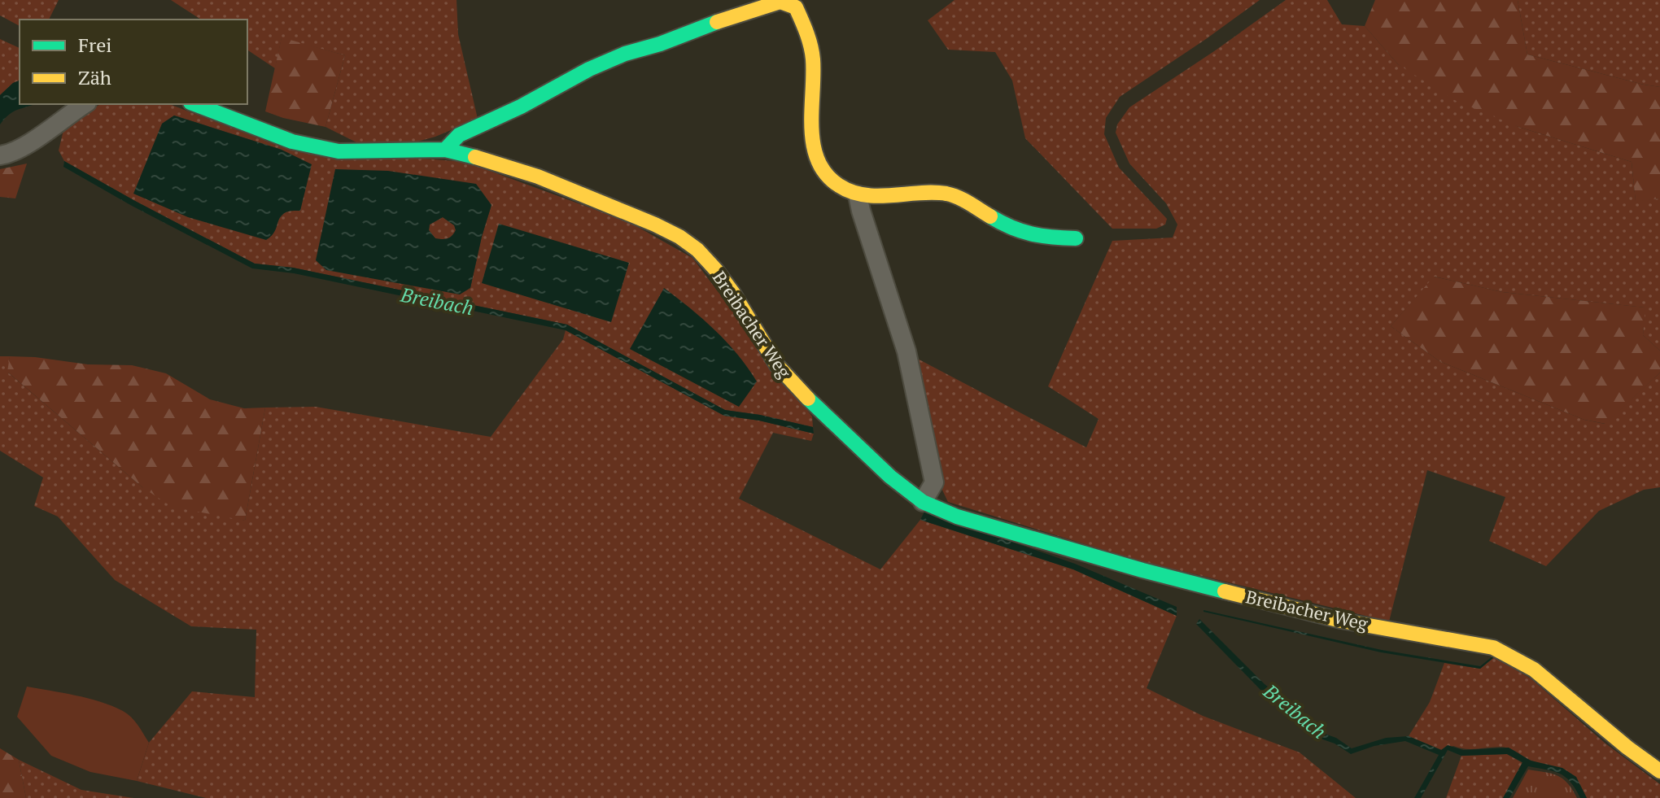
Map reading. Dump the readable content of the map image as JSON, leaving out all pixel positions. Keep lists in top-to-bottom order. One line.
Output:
{"streets":{"street":["Breibacher Weg"]},"water":["Breibach"],"legend":["Frei","Zäh"]}
